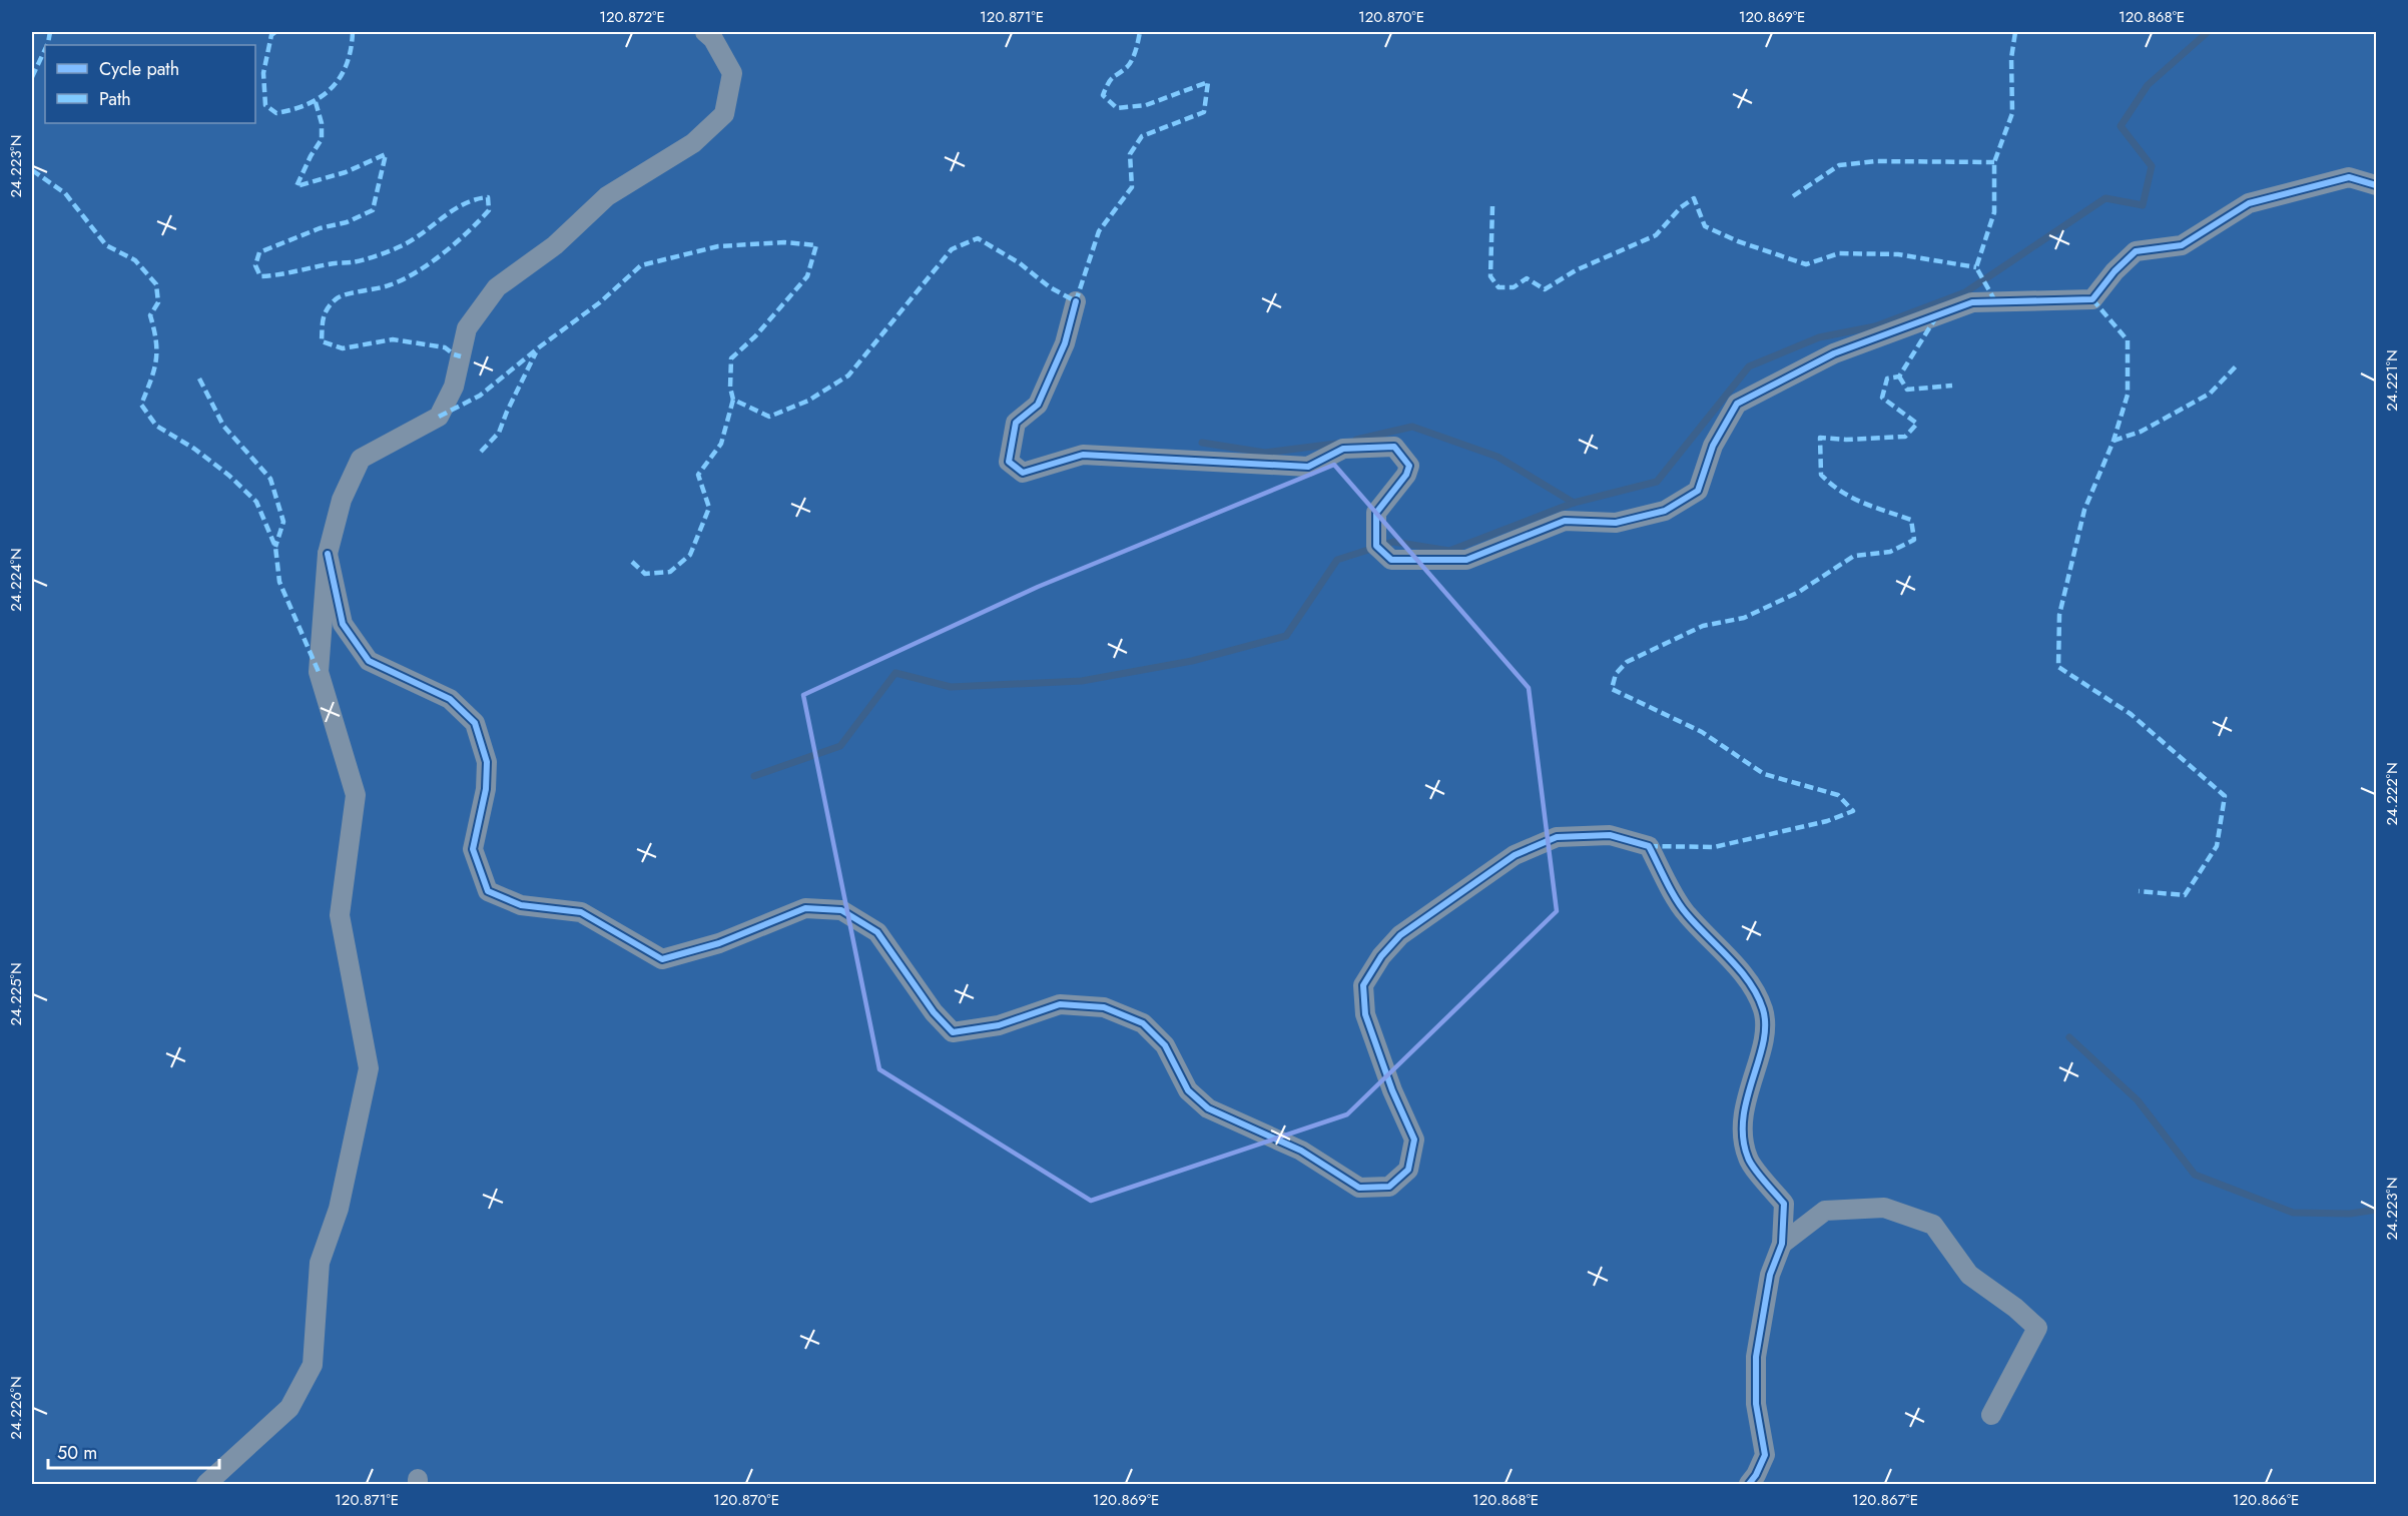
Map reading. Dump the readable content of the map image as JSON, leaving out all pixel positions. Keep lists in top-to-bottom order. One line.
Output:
{"legend":["Cycle path","Path"],"scale_bar":"50 m","coordinates":["120.872°E","120.871°E","120.870°E","120.869°E","120.868°E","24.223°N","24.221°N","24.224°N","24.222°N","24.225°N","24.226°N","120.867°E","120.866°E"]}
